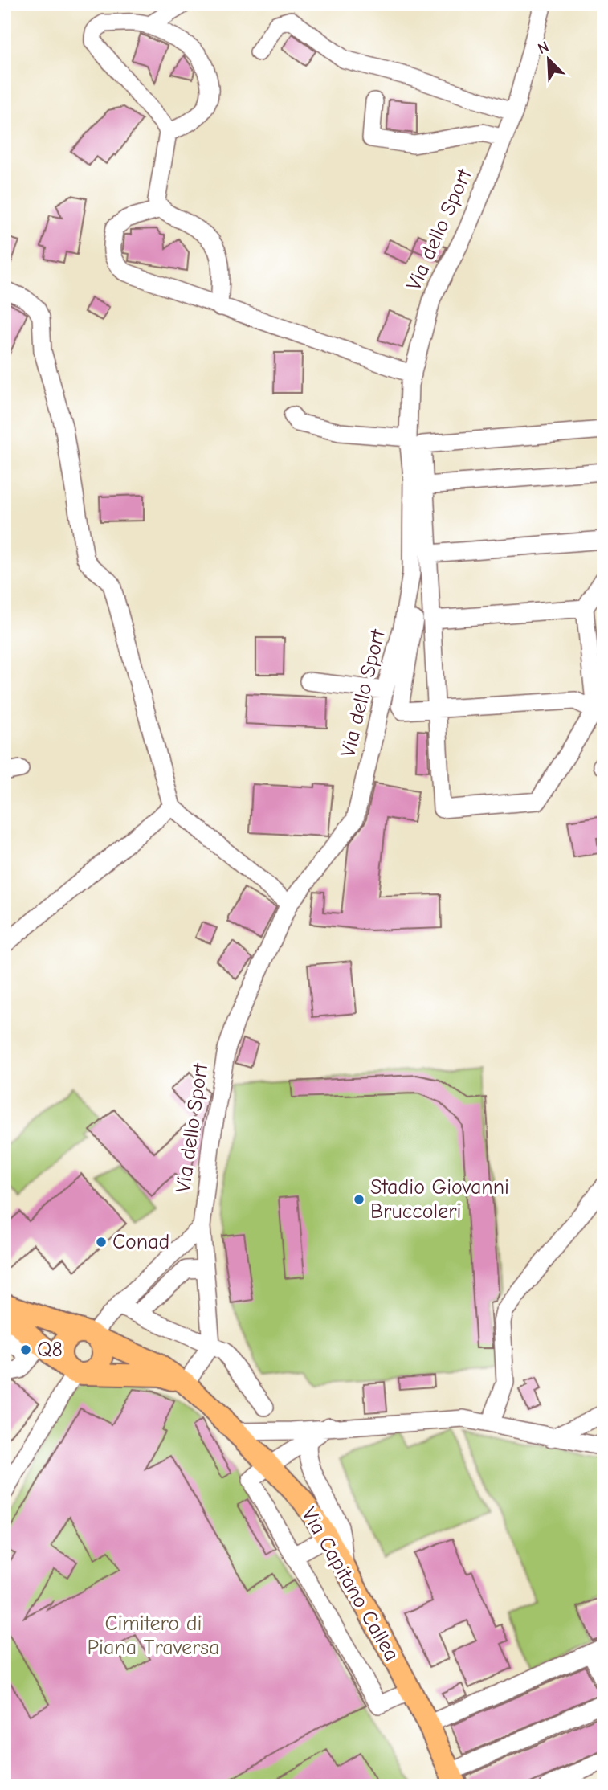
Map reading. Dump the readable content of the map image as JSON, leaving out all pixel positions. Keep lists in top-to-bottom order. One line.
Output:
{"streets":{"main road":["Via Capitano Callea"],"street":["Via dello Sport"]},"parks":["Cimitero di Piana Traversa"],"places":["Stadio Giovanni Bruccoleri","Conad","Q8"],"north":"top left"}
